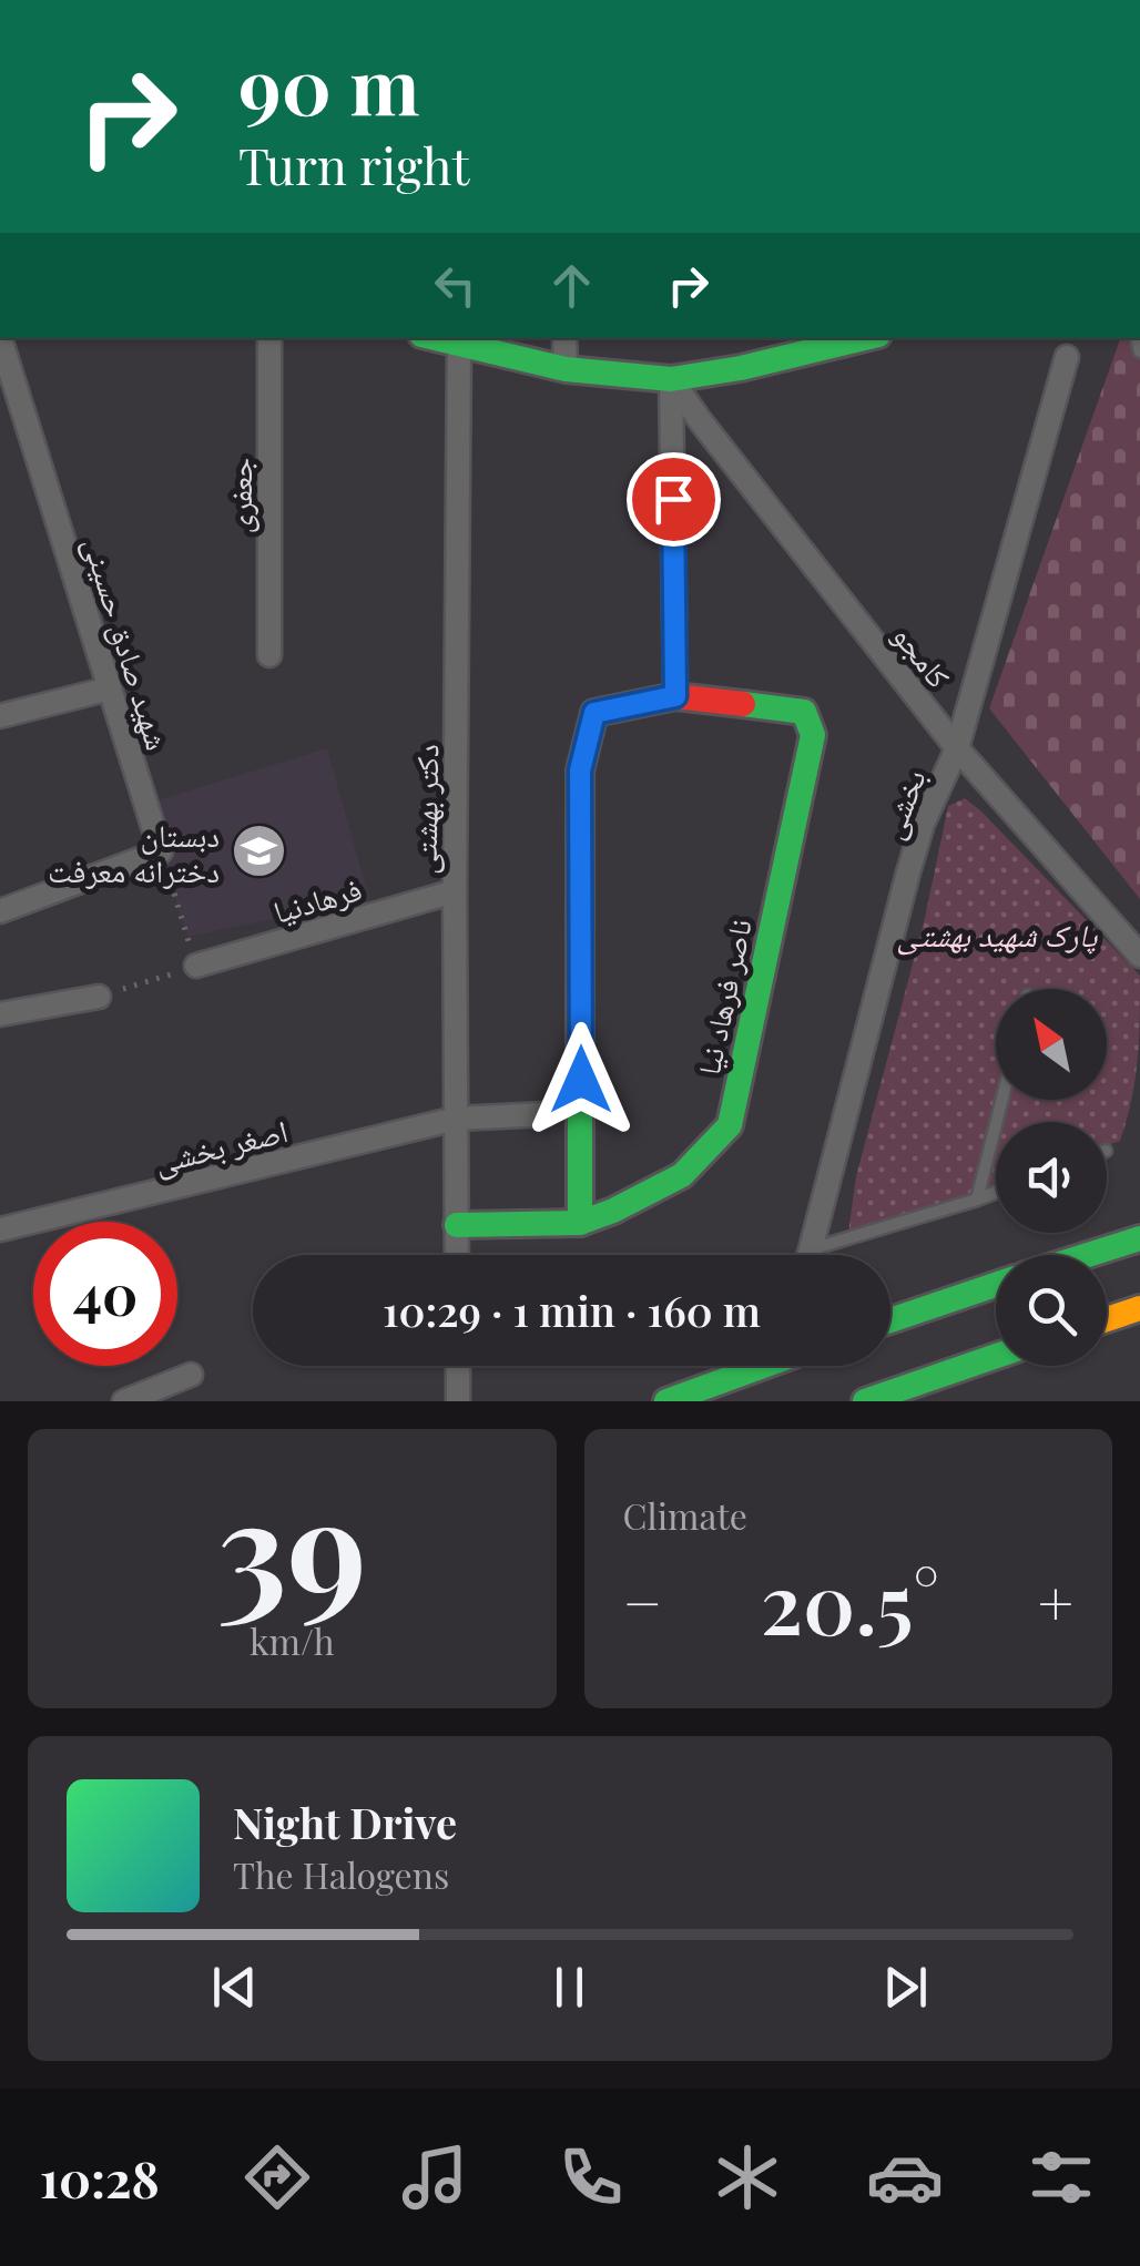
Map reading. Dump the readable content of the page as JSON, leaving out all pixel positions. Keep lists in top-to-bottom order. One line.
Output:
{"streets":{"main road":["ناصر فرهاد نیا"],"street":["جعفری","شهید صادق حسینی","کامجو","بخشی","دکتر بهشتی","فرهادنیا","اصغر بخشی"]},"crossings":[["کامجو","بخشی"],["دکتر بهشتی","فرهادنیا"],["دکتر بهشتی","ناصر فرهاد نیا"],["دکتر بهشتی","اصغر بخشی"]],"parks":["پارک شهید بهشتی"],"places":{"school or university":["دبستان دخترانه معرفت"]},"north":"top left","page":{"turn":["90 m","Turn right"],"limit":"40","trip":"10:29 · 1 min · 160 m","tile":[["39","km/h"],"Climate"],"heat":["−","20.5°","+"],"song":["Night Drive","The Halogens"],"tabs":"10:28"}}
